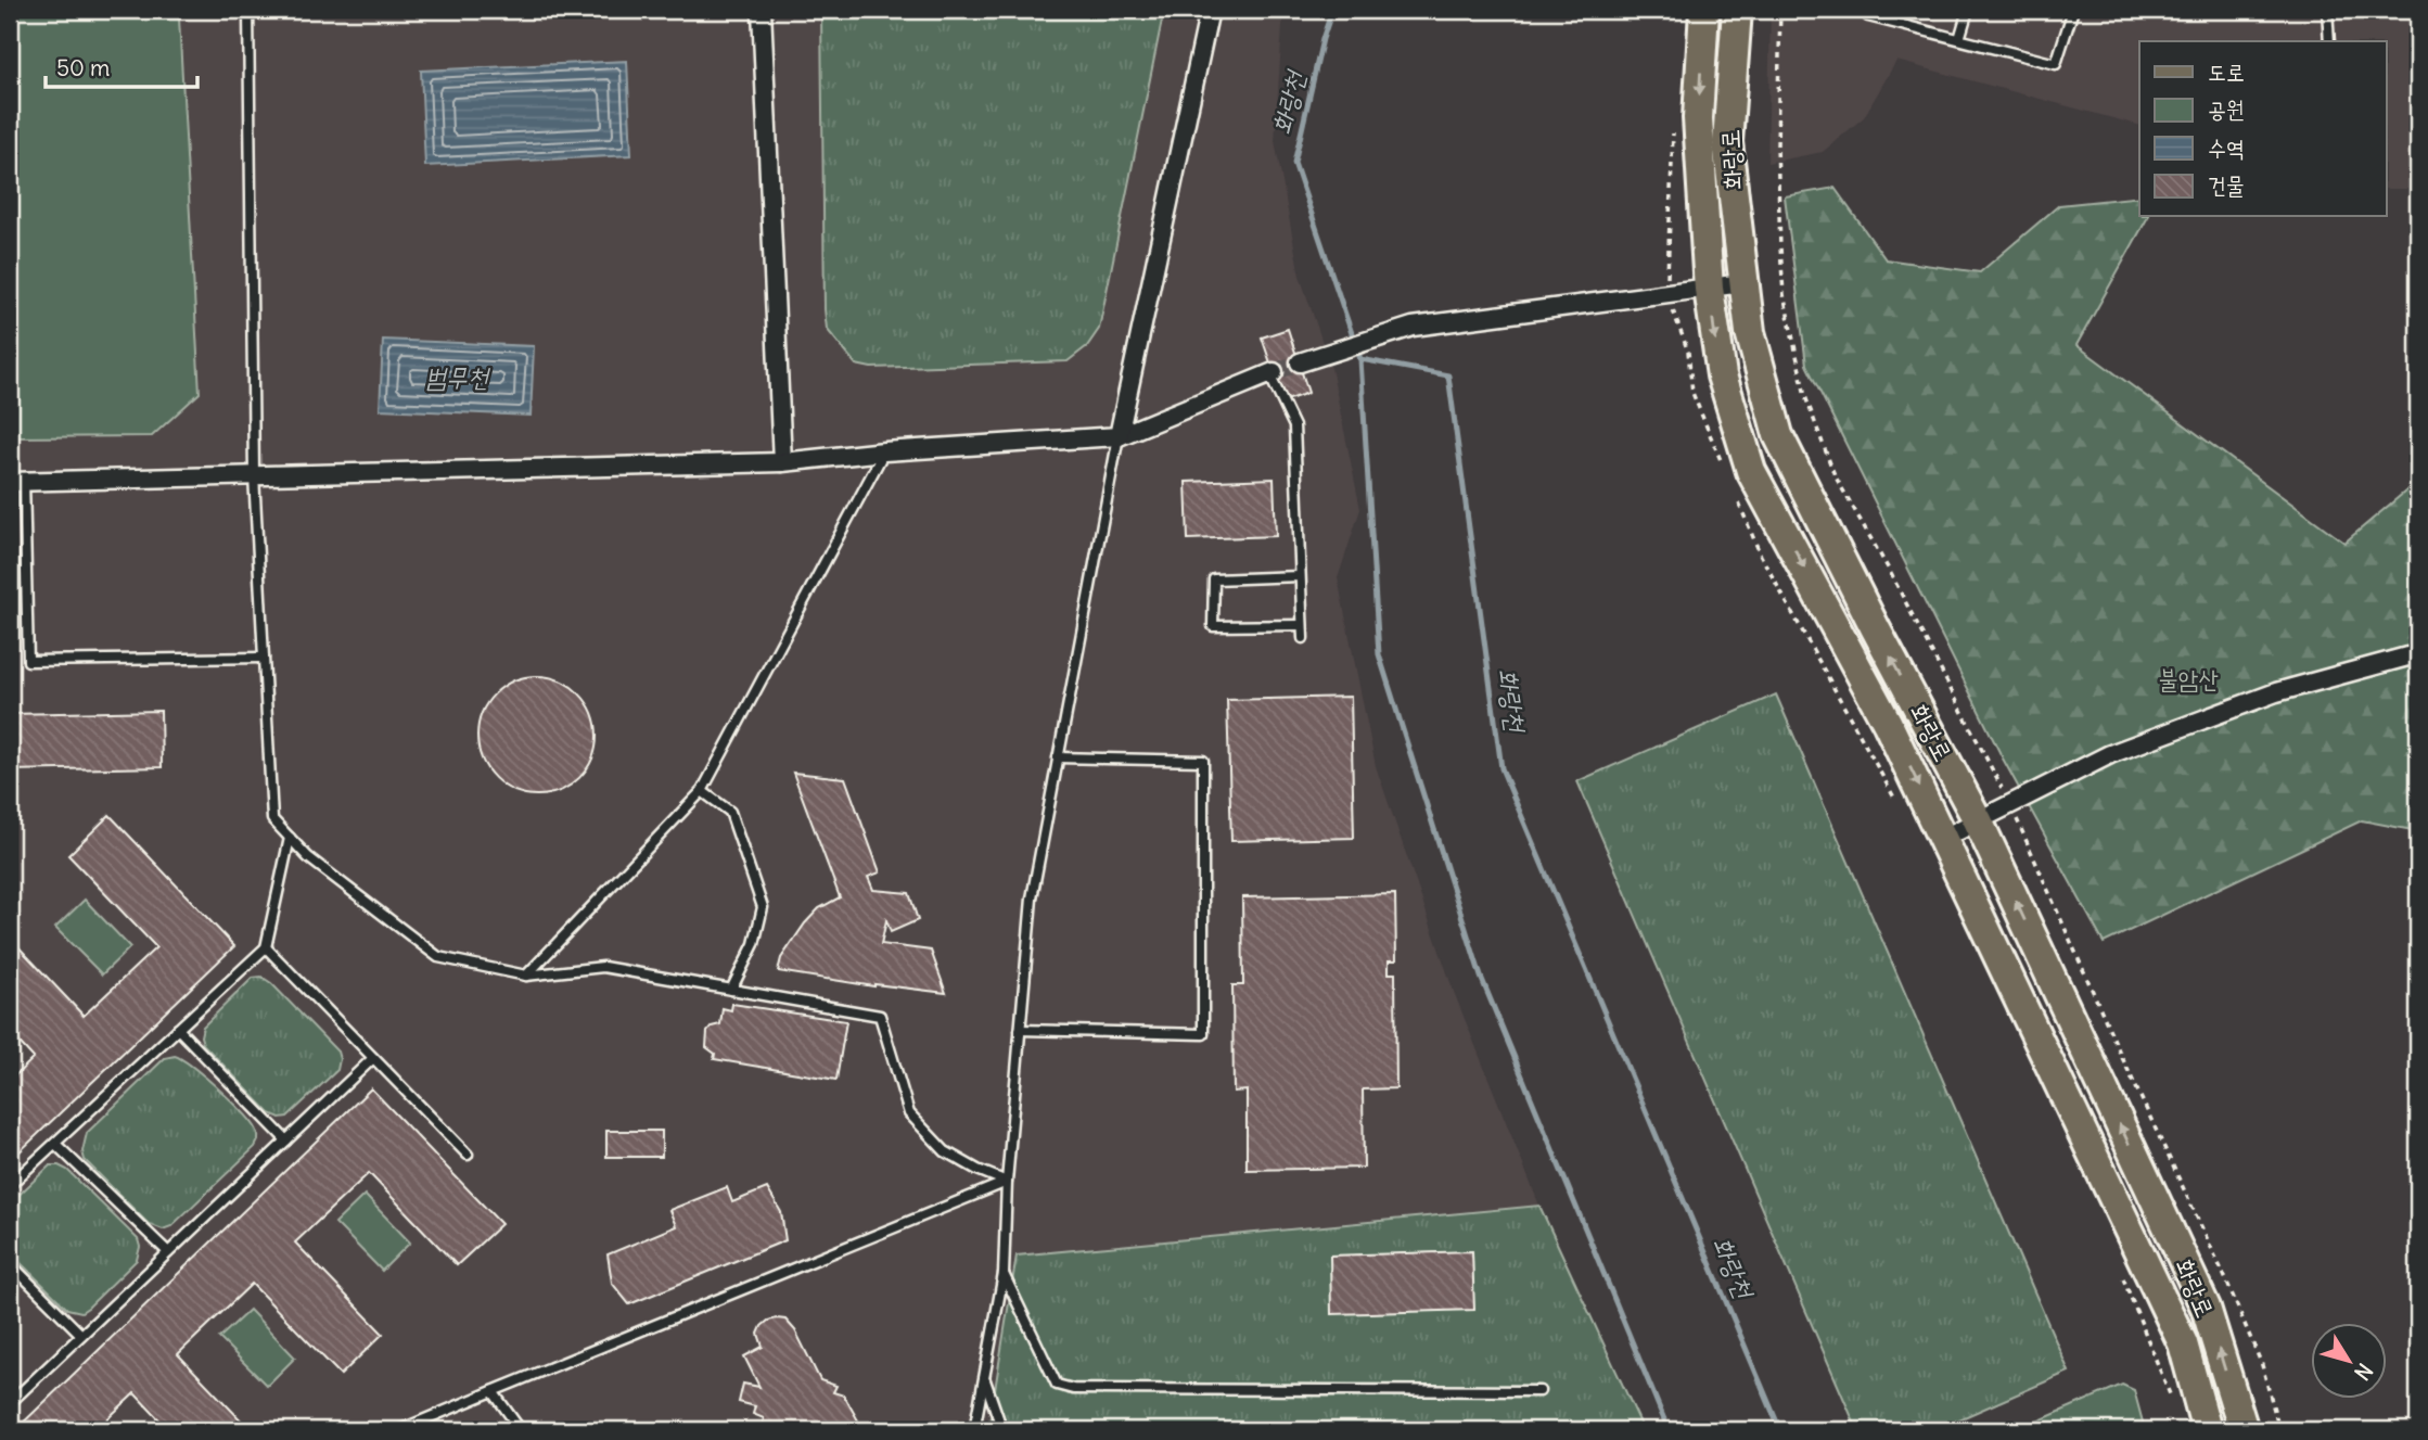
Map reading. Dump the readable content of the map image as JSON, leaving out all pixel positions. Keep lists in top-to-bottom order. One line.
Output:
{"streets":{"main road":["화랑로"]},"water":["화랑천","범무천"],"parks":["불암산"],"legend":["도로","공원","수역","건물"],"scale_bar":"50 m","north":"bottom right"}
